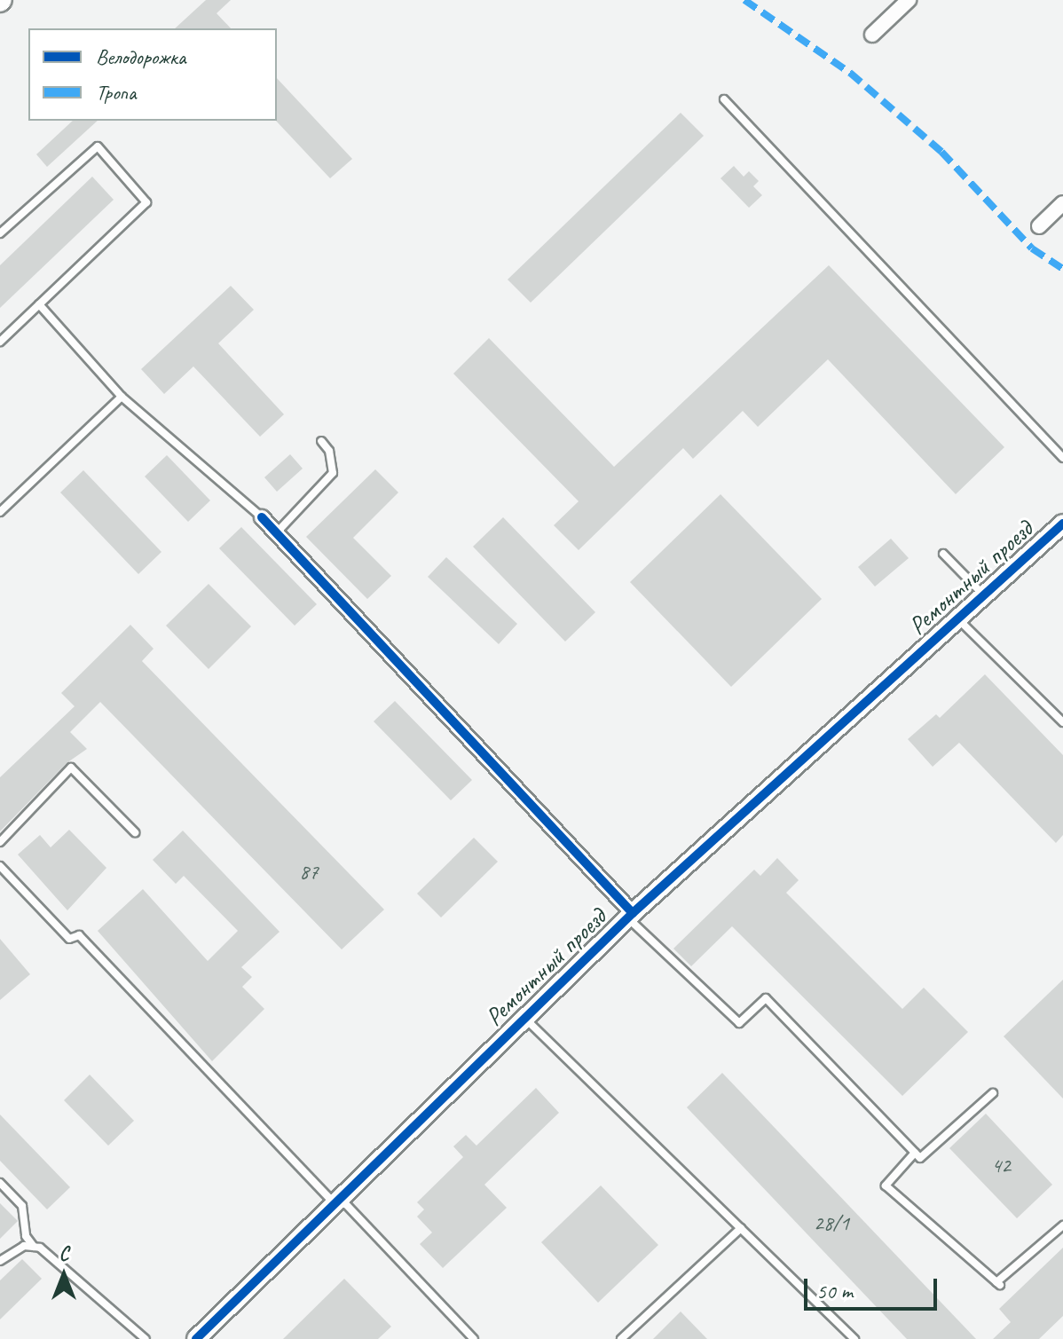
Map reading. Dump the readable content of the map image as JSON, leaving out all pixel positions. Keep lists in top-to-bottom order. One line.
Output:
{"streets":{"street":["Ремонтный проезд"]},"house_numbers":["87","42","28/1"],"legend":["Велодорожка","Тропа"],"scale_bar":"50 m","north":"top"}
